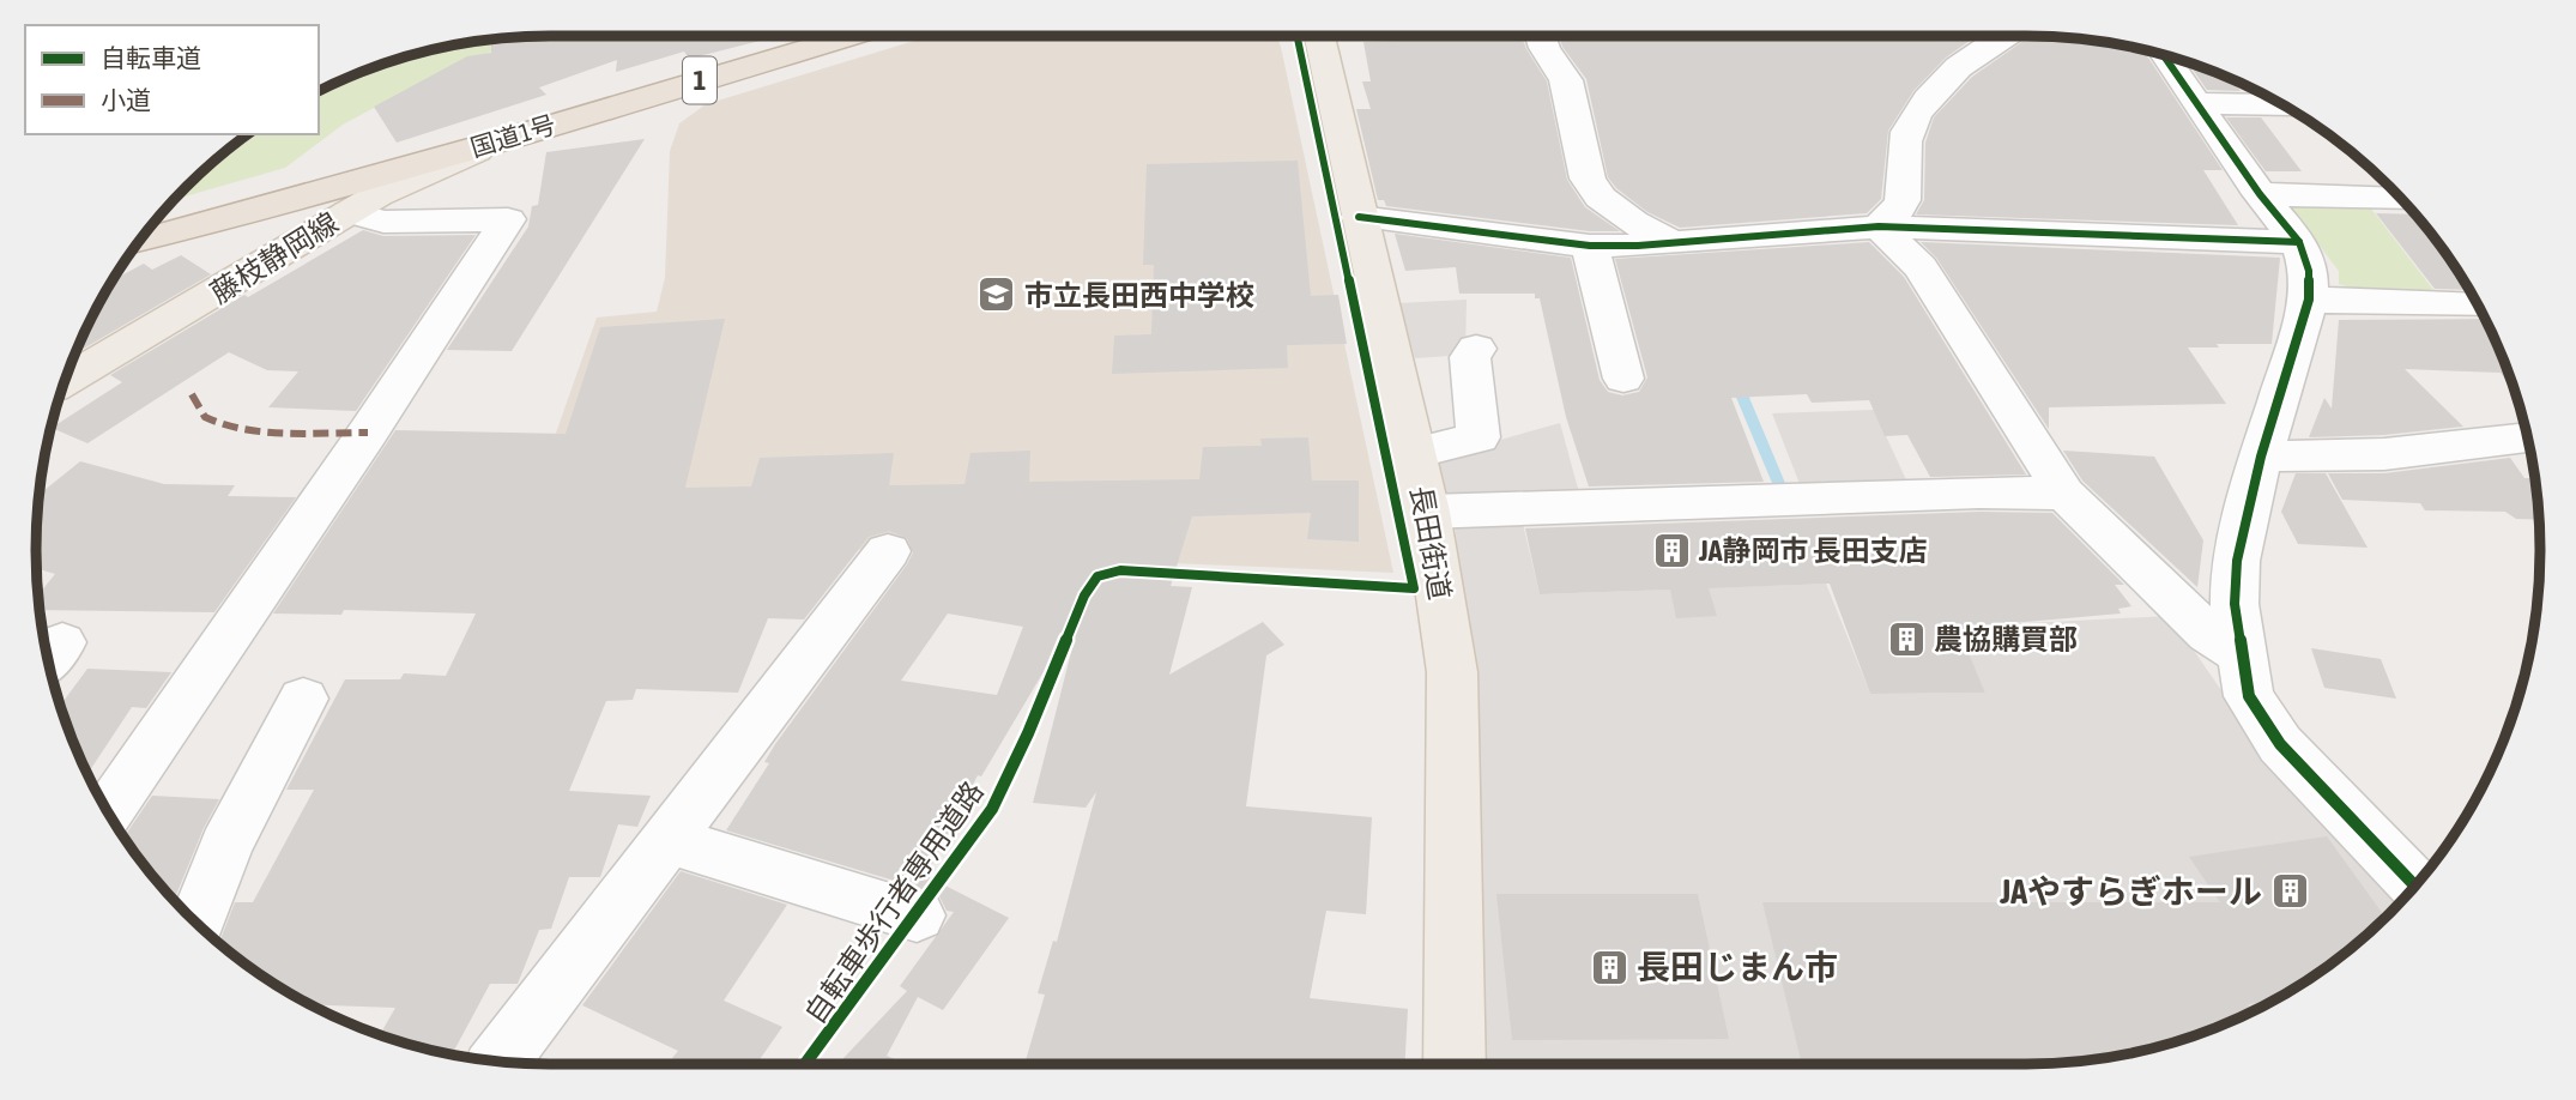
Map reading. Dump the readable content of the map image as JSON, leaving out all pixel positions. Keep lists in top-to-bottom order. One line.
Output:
{"streets":{"highway":["1","国道1号"],"main road":["藤枝静岡線","長田街道"],"cycle path":["自転車歩行者専用道路"]},"crossings":[["国道1号","藤枝静岡線"]],"places":{"school or university":["市立長田西中学校"],"building":["JA静岡市 長田支店","農協購買部","JAやすらぎホール","長田じまん市"]},"legend":["自転車道","小道"]}
